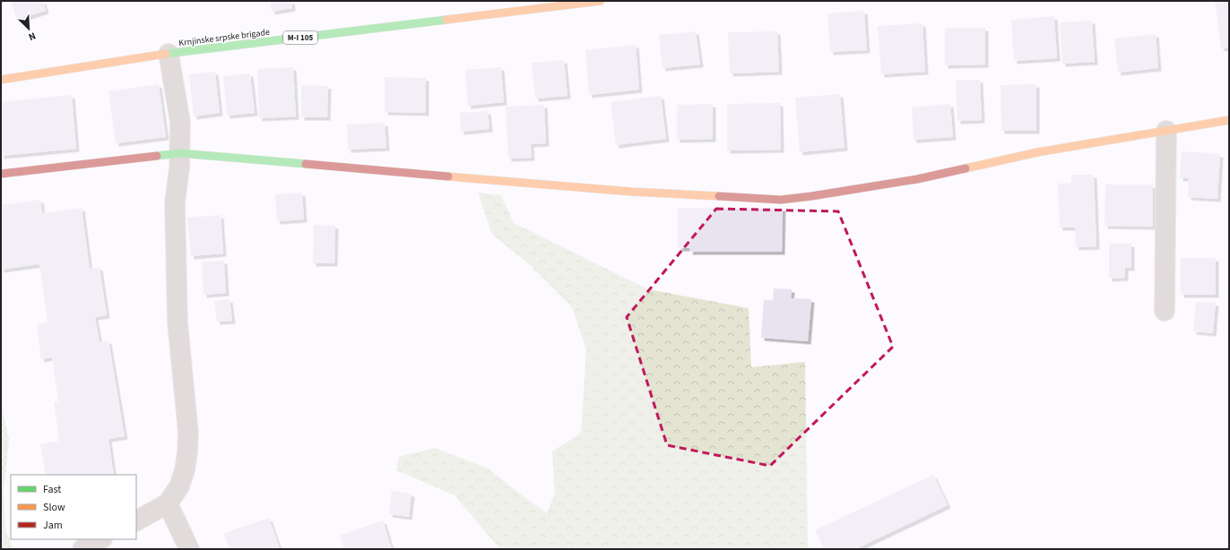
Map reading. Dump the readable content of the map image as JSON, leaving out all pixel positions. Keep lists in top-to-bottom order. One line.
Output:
{"streets":{"street":["Krnjinske srpske brigade","M-I 105"]},"legend":["Fast","Slow","Jam"],"north":"bottom right"}
